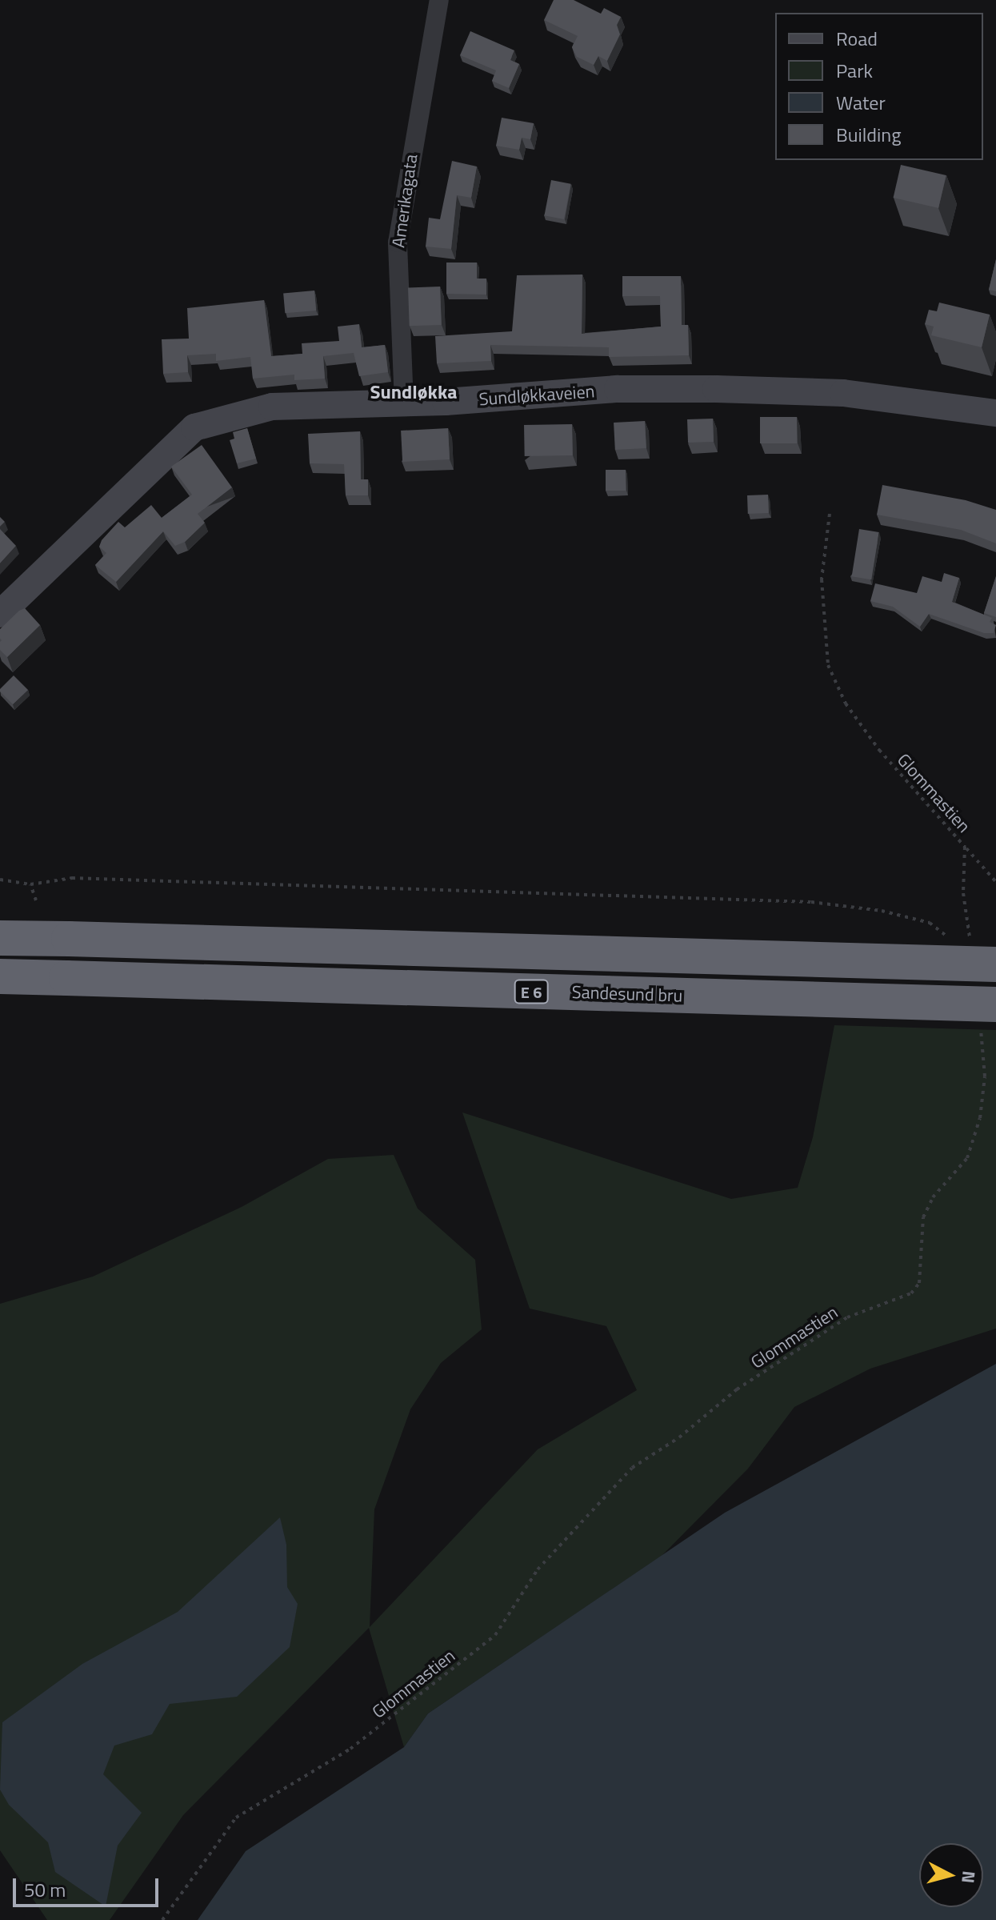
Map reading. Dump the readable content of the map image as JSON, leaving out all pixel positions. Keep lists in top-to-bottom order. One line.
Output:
{"streets":{"highway":["E 6","Sandesund bru"],"main road":["Sundløkkaveien"],"street":["Amerikagata"],"path":["Glommastien"]},"crossings":[["Amerikagata","Sundløkkaveien"],["Glommastien","Sandesund bru"]],"districts":["Sundløkka"],"legend":["Road","Park","Water","Building"],"scale_bar":"50 m","north":"right"}
